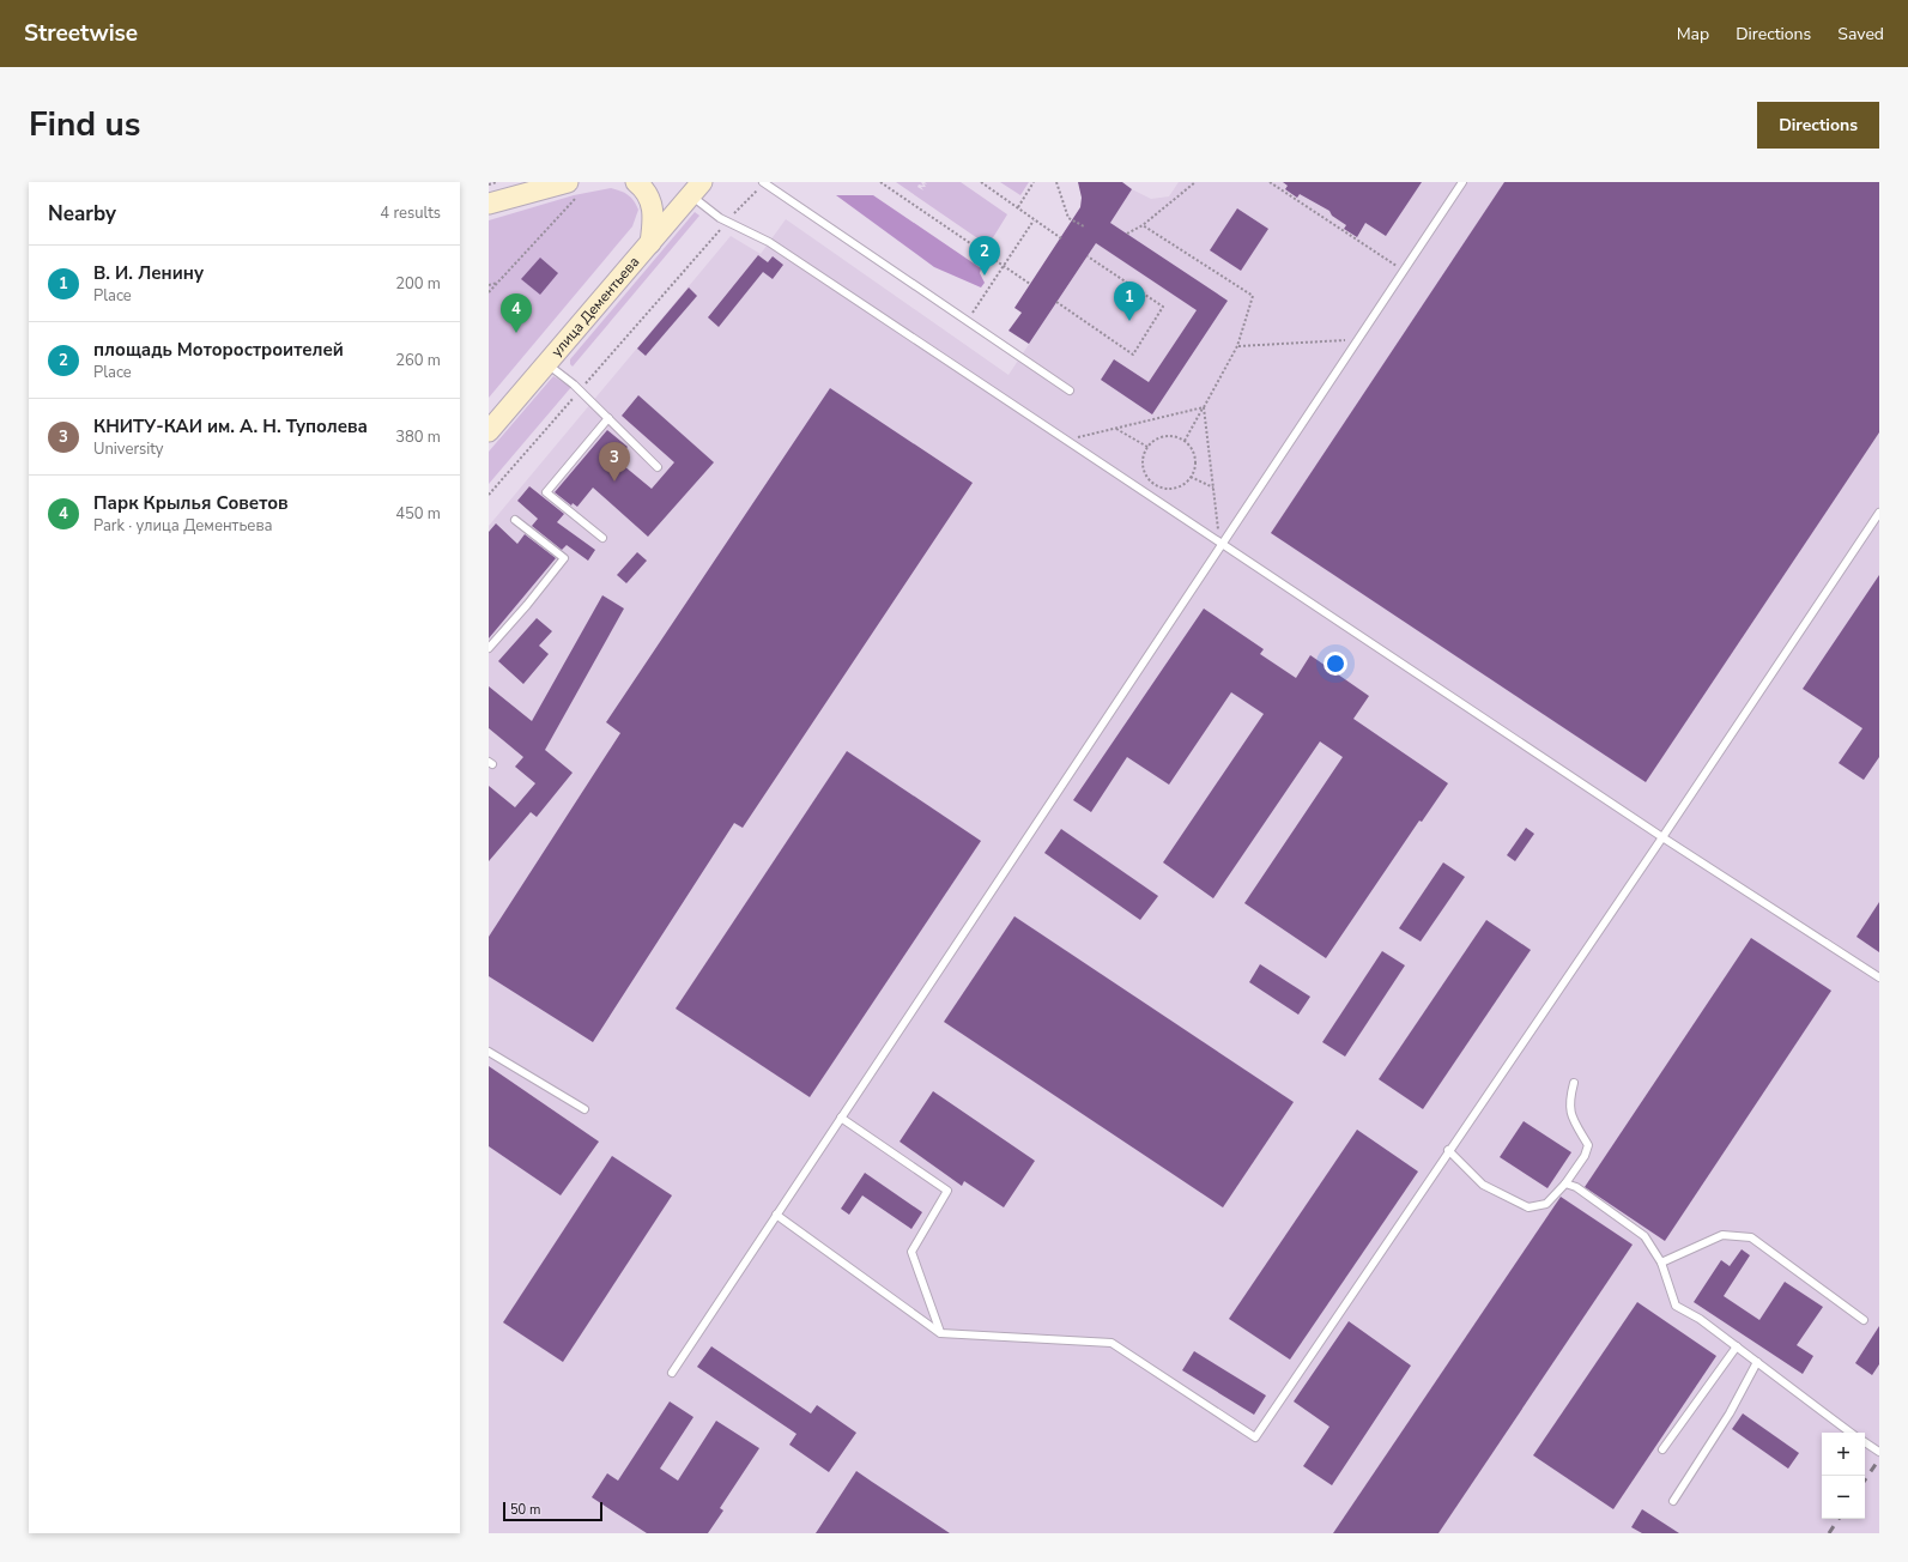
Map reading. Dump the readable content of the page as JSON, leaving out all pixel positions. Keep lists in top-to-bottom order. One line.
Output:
{"streets":{"main road":["улица Дементьева"]},"scale_bar":"50 m","page":{"header":"Streetwise","nav":["Map","Directions","Saved"],"title":"Find us","buttons":"Directions","heading":["Nearby","4 results"],"pins":["2","1","4","3"],"list":[{"mark":"1","name":"В. И. Ленину","note":"Place","value":"200 m"},{"mark":"2","name":"площадь Моторостроителей","note":"Place","value":"260 m"},{"mark":"3","name":"КНИТУ-КАИ им. А. Н. Туполева","note":"University","value":"380 m"},{"mark":"4","name":"Парк Крылья Советов","note":"Park · улица Дементьева","value":"450 m"}],"map_buttons":["+","−"],"scale":"50 m"}}
